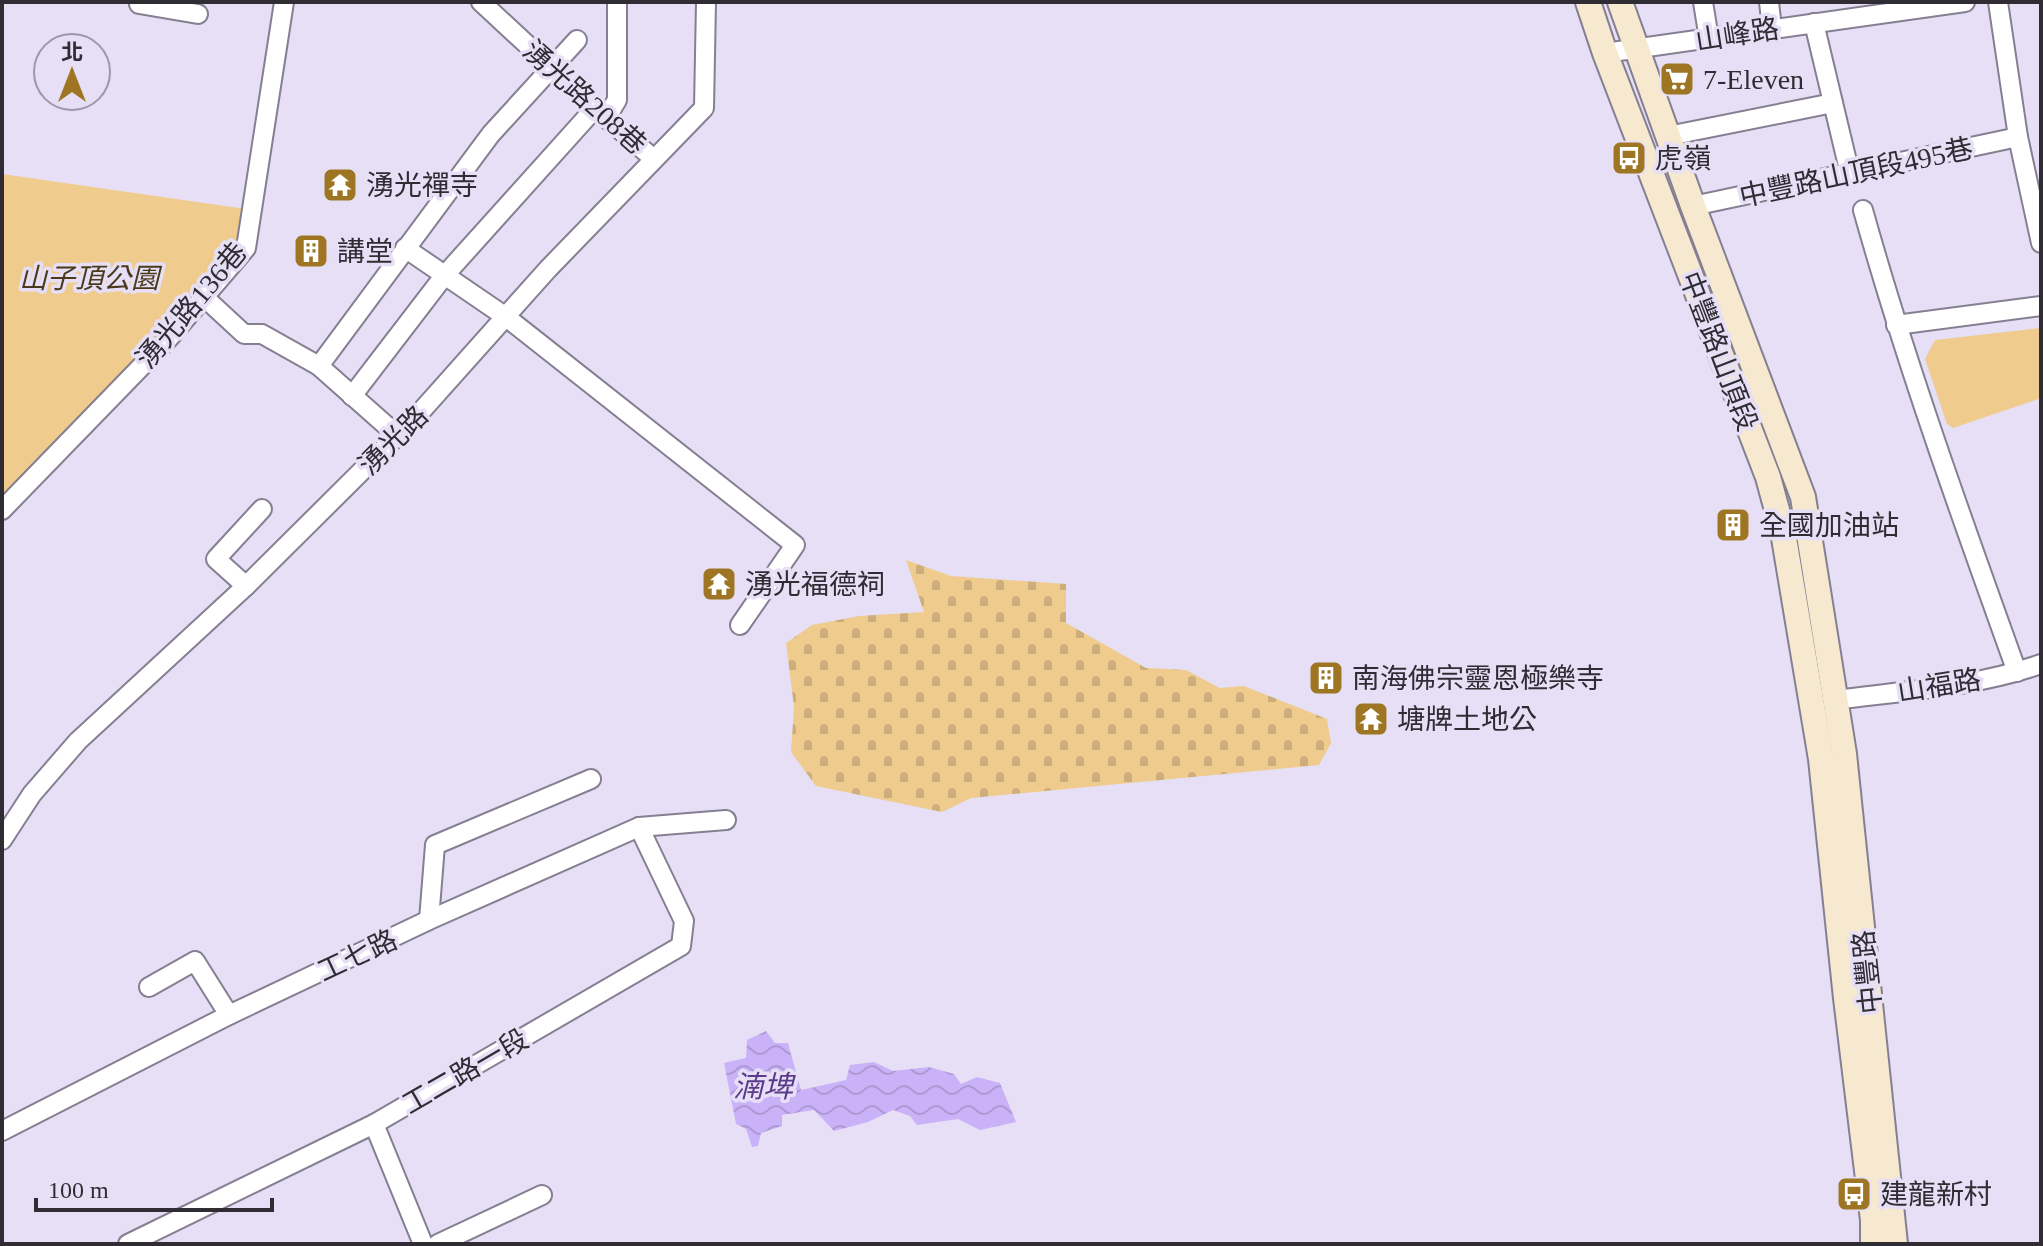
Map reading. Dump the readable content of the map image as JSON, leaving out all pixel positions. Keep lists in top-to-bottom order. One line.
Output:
{"streets":{"main road":["中豐路山頂段","中豐路"],"street":["山峰路","湧光路208巷","中豐路山頂段495巷","湧光路136巷","湧光路","山福路","工七路","工二路一段"]},"crossings":[["山峰路","中豐路山頂段"],["湧光路208巷","湧光路"],["中豐路山頂段495巷","中豐路山頂段"],["中豐路山頂段","山福路"],["中豐路山頂段","中豐路"],["山福路","中豐路"],["工七路","工二路一段"]],"water":["湳埤"],"parks":["山子頂公園"],"places":{"supermarket":["7-Eleven"],"bus stop":["虎嶺","建龍新村"],"temple":["湧光禪寺","湧光福德祠","塘牌土地公"],"building":["講堂","全國加油站","南海佛宗靈恩極樂寺"]},"scale_bar":"100 m","north":"top"}
